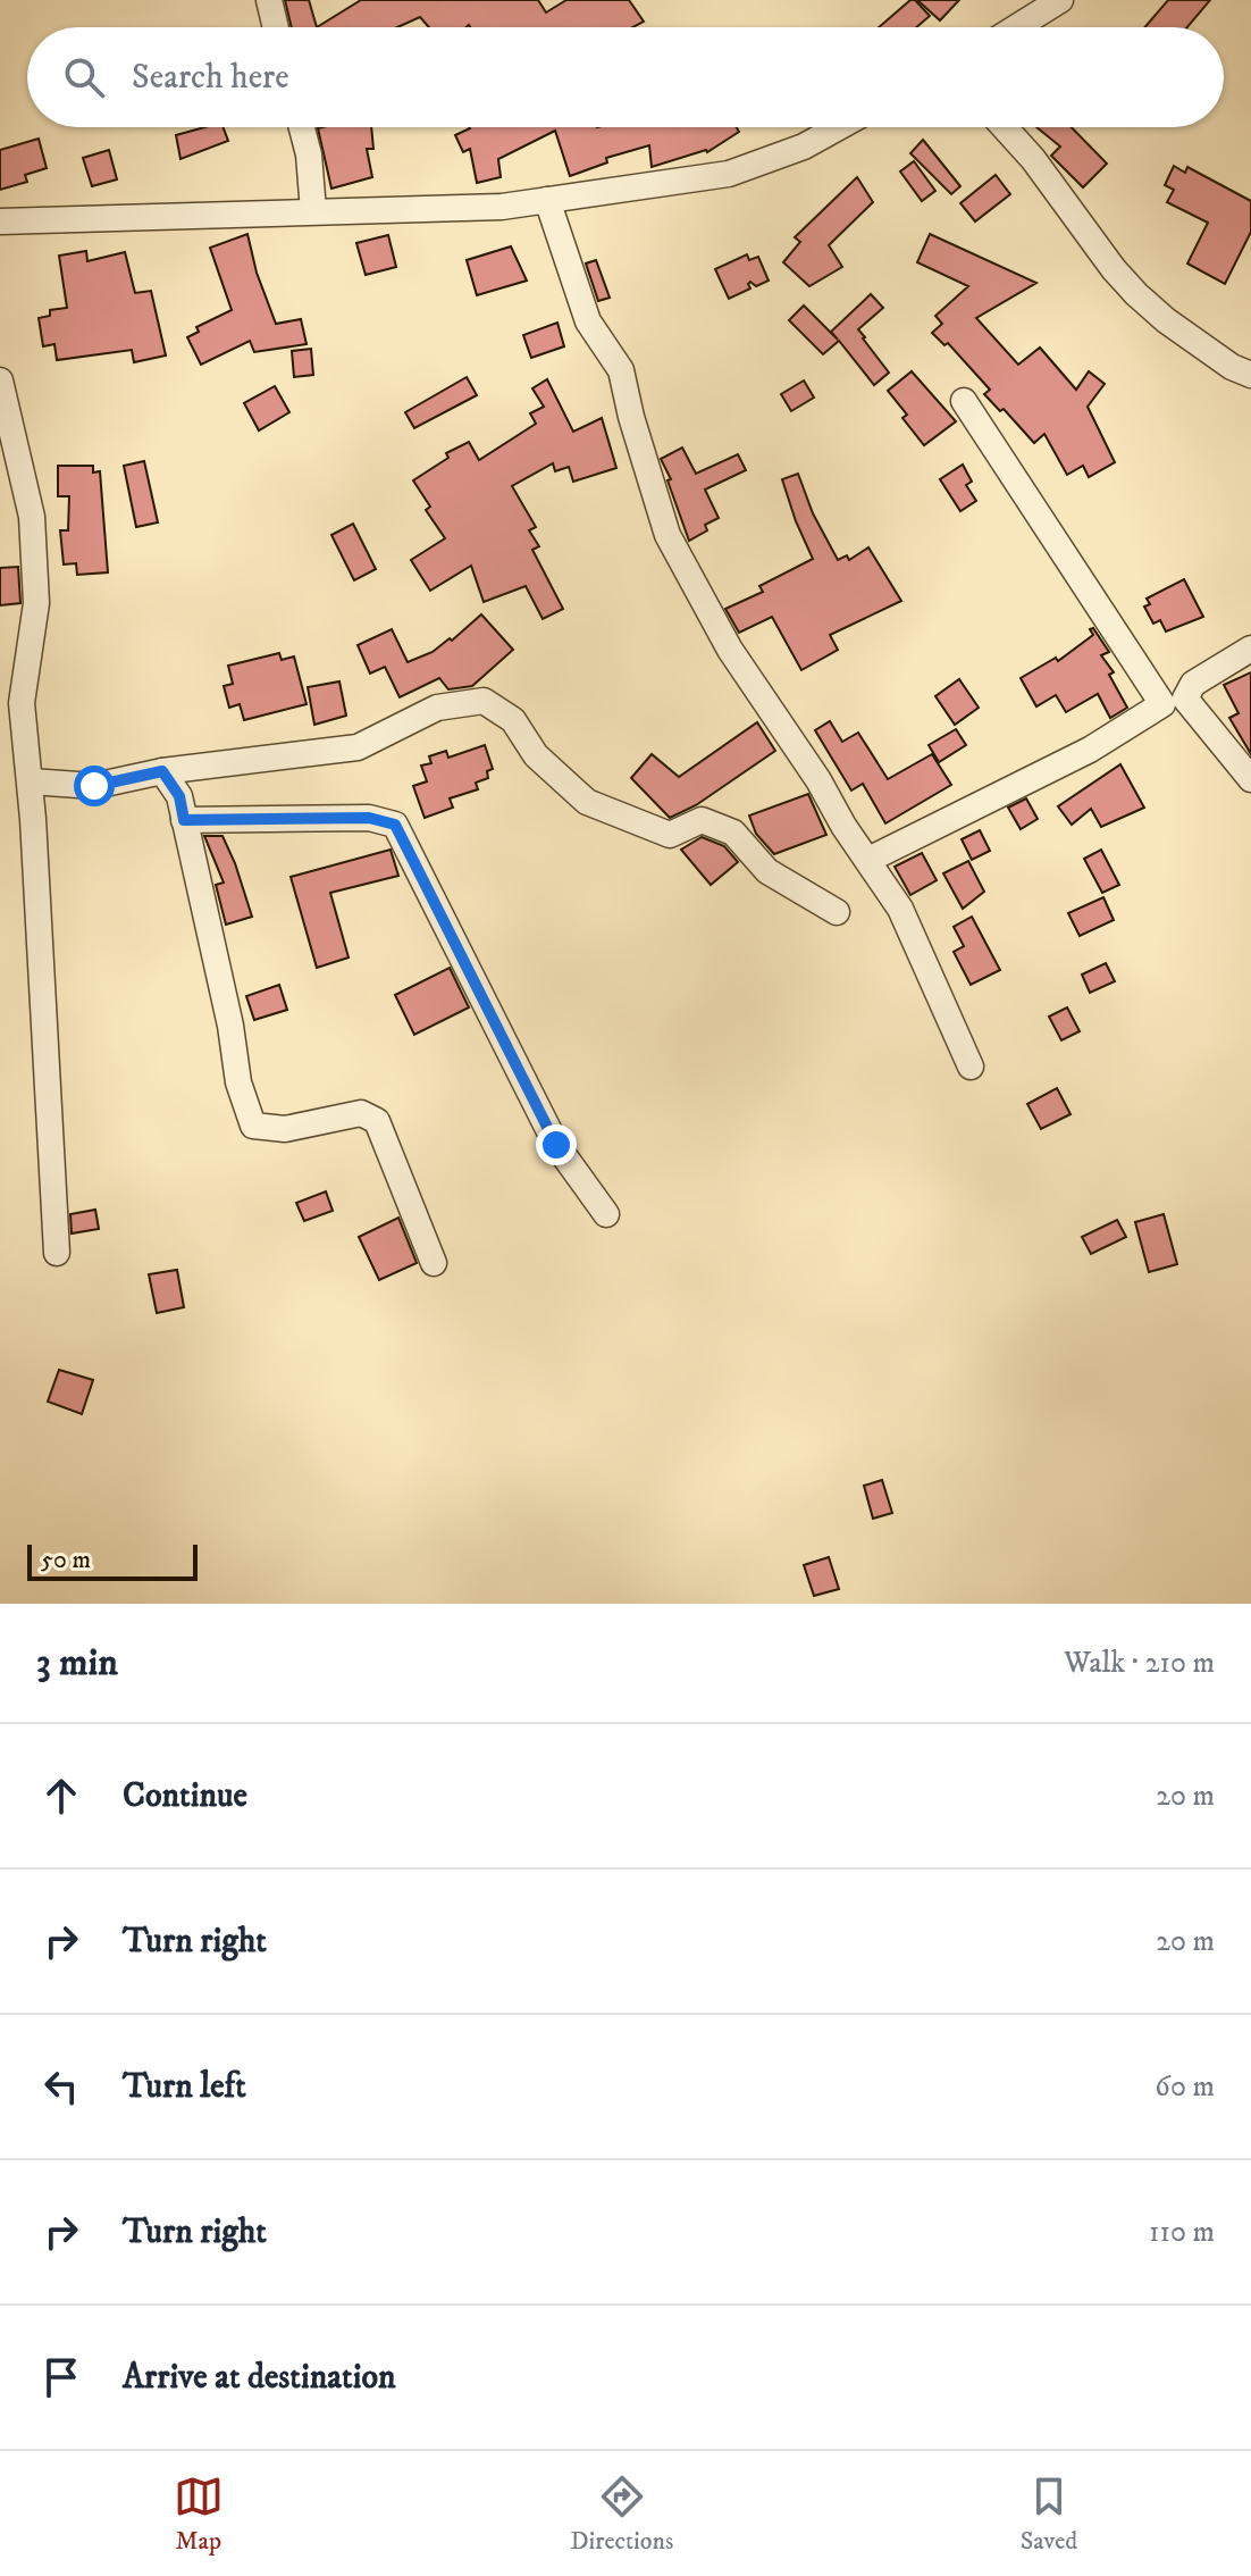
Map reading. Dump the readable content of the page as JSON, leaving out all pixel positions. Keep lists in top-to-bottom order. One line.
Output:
{"scale_bar":"50 m","page":{"search":"Search here","scale":"50 m","heading":["3 min","Walk · 210 m"],"list":[["Continue","20 m"],["Turn right","20 m"],["Turn left","60 m"],["Turn right","110 m"],"Arrive at destination"],"nav":["Map","Directions","Saved"]}}
